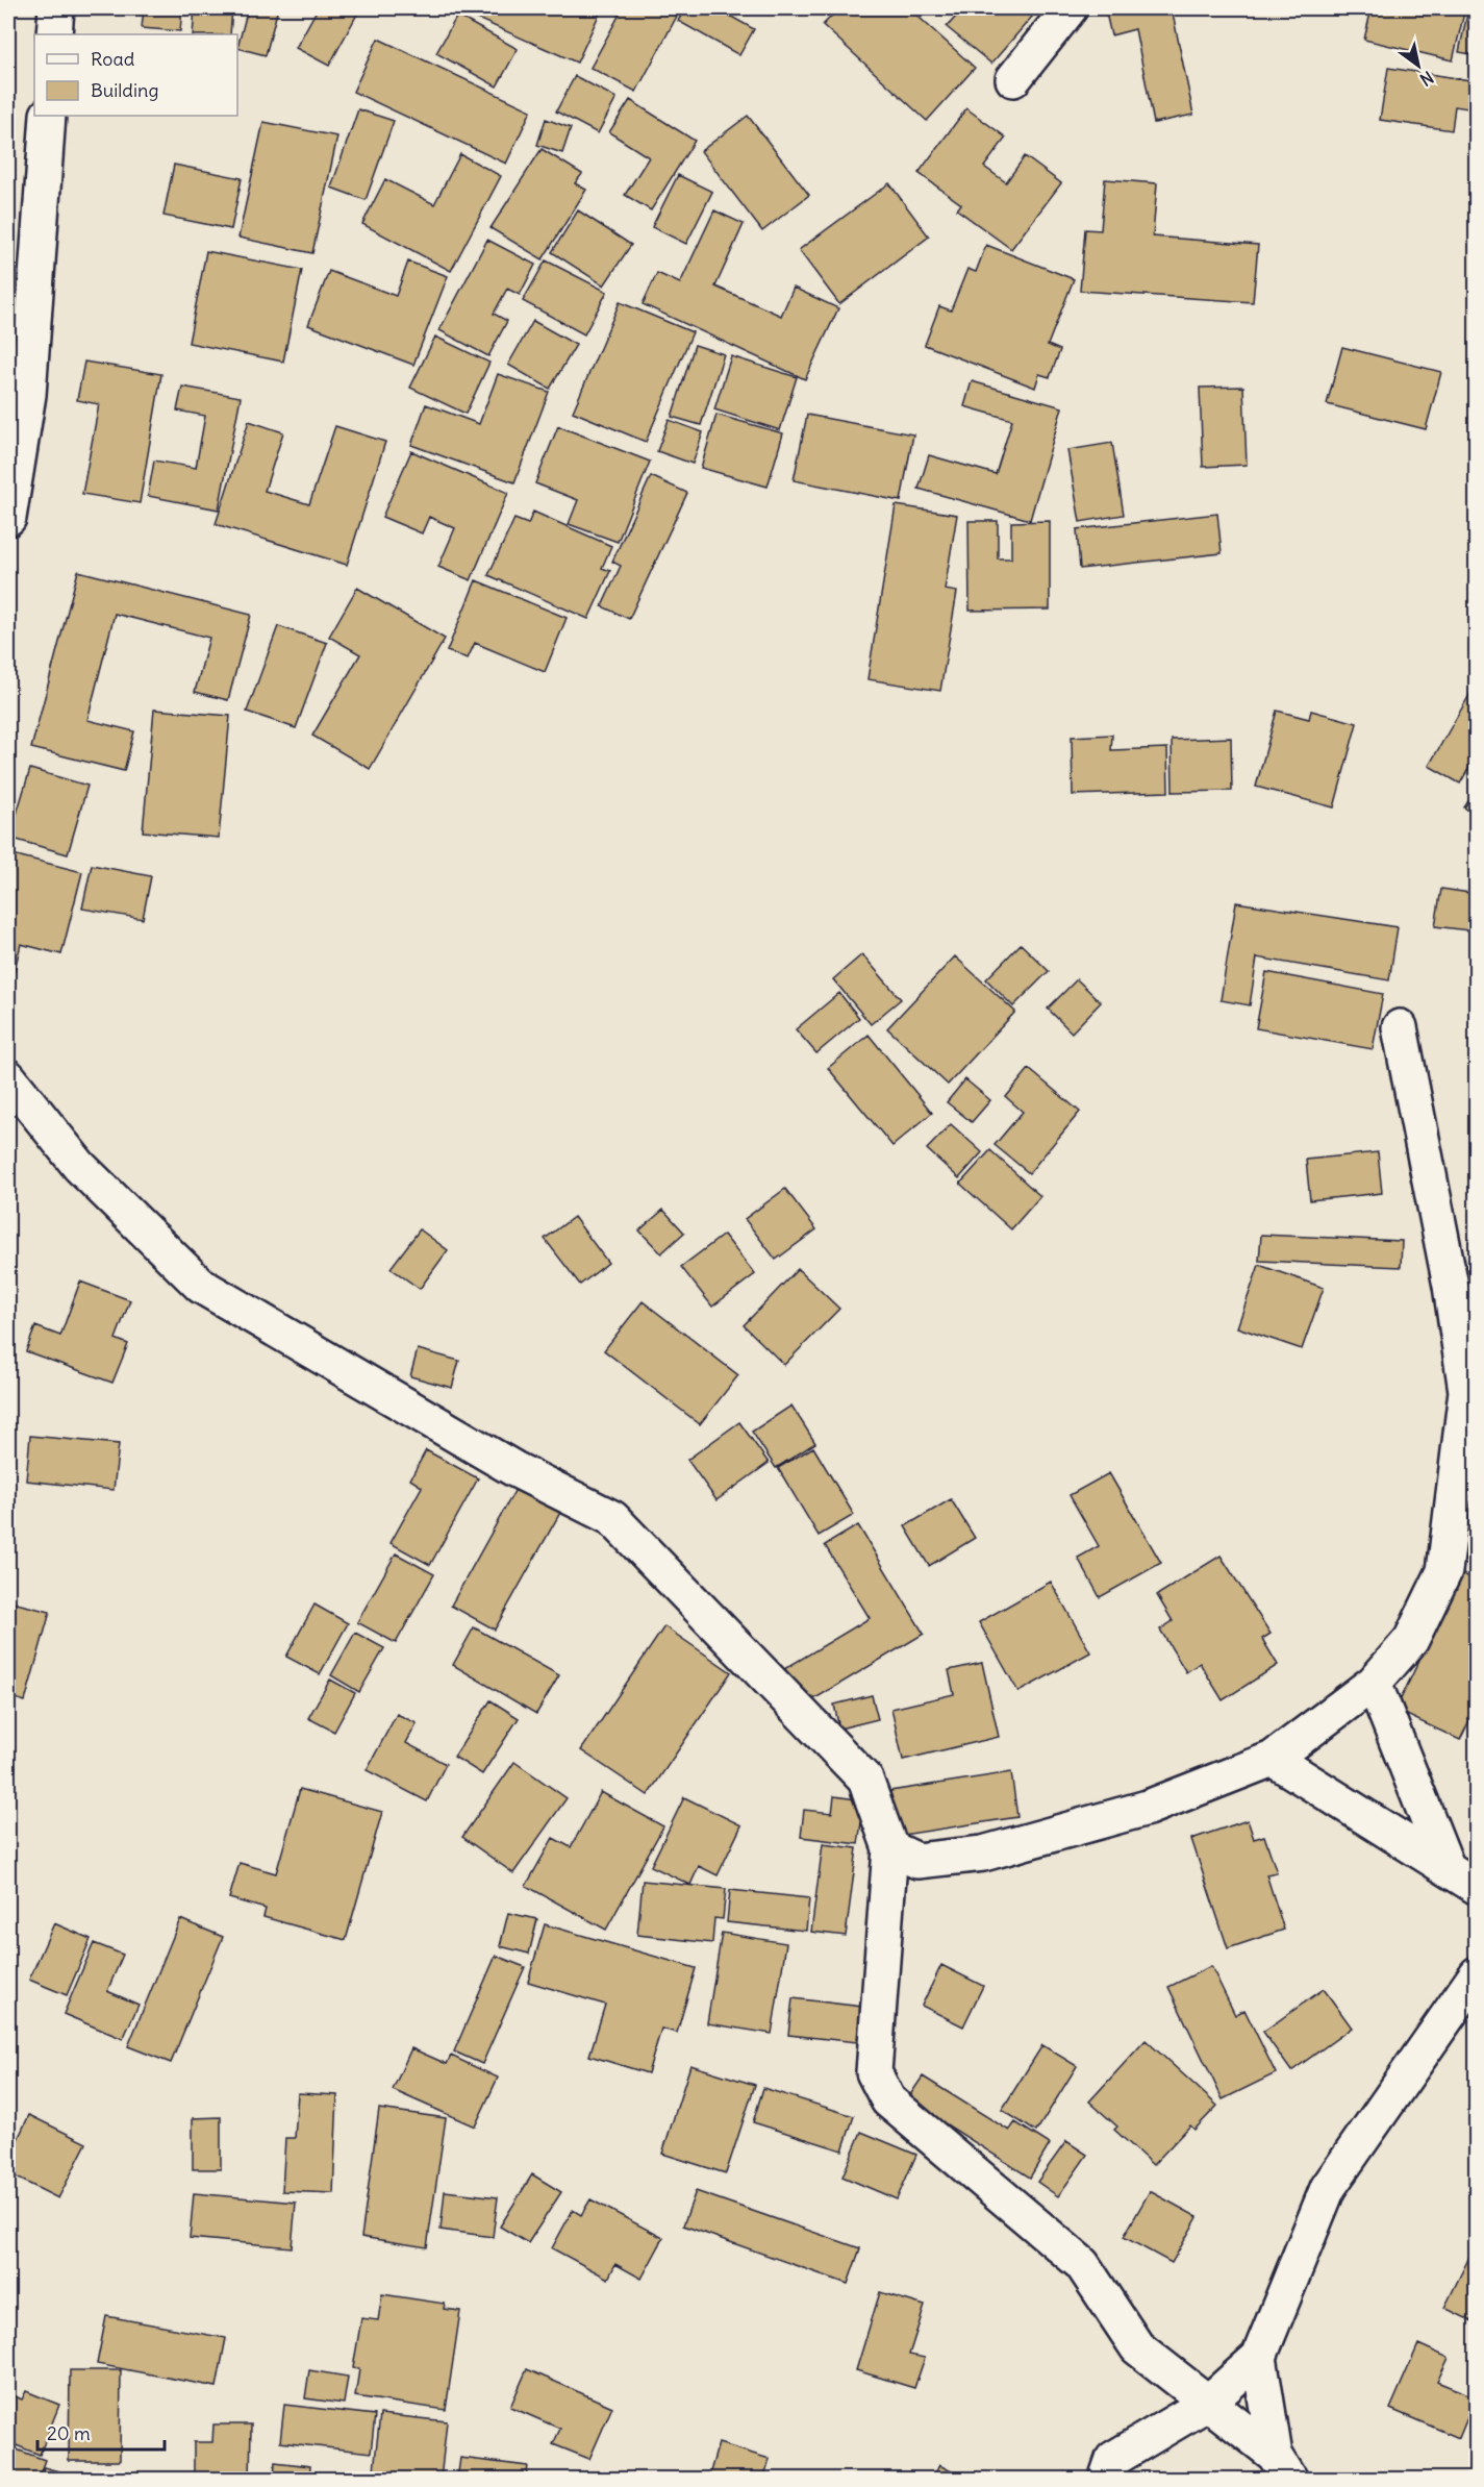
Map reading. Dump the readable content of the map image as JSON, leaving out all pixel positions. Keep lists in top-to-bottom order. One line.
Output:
{"legend":["Road","Building"],"scale_bar":"20 m","north":"bottom right"}
